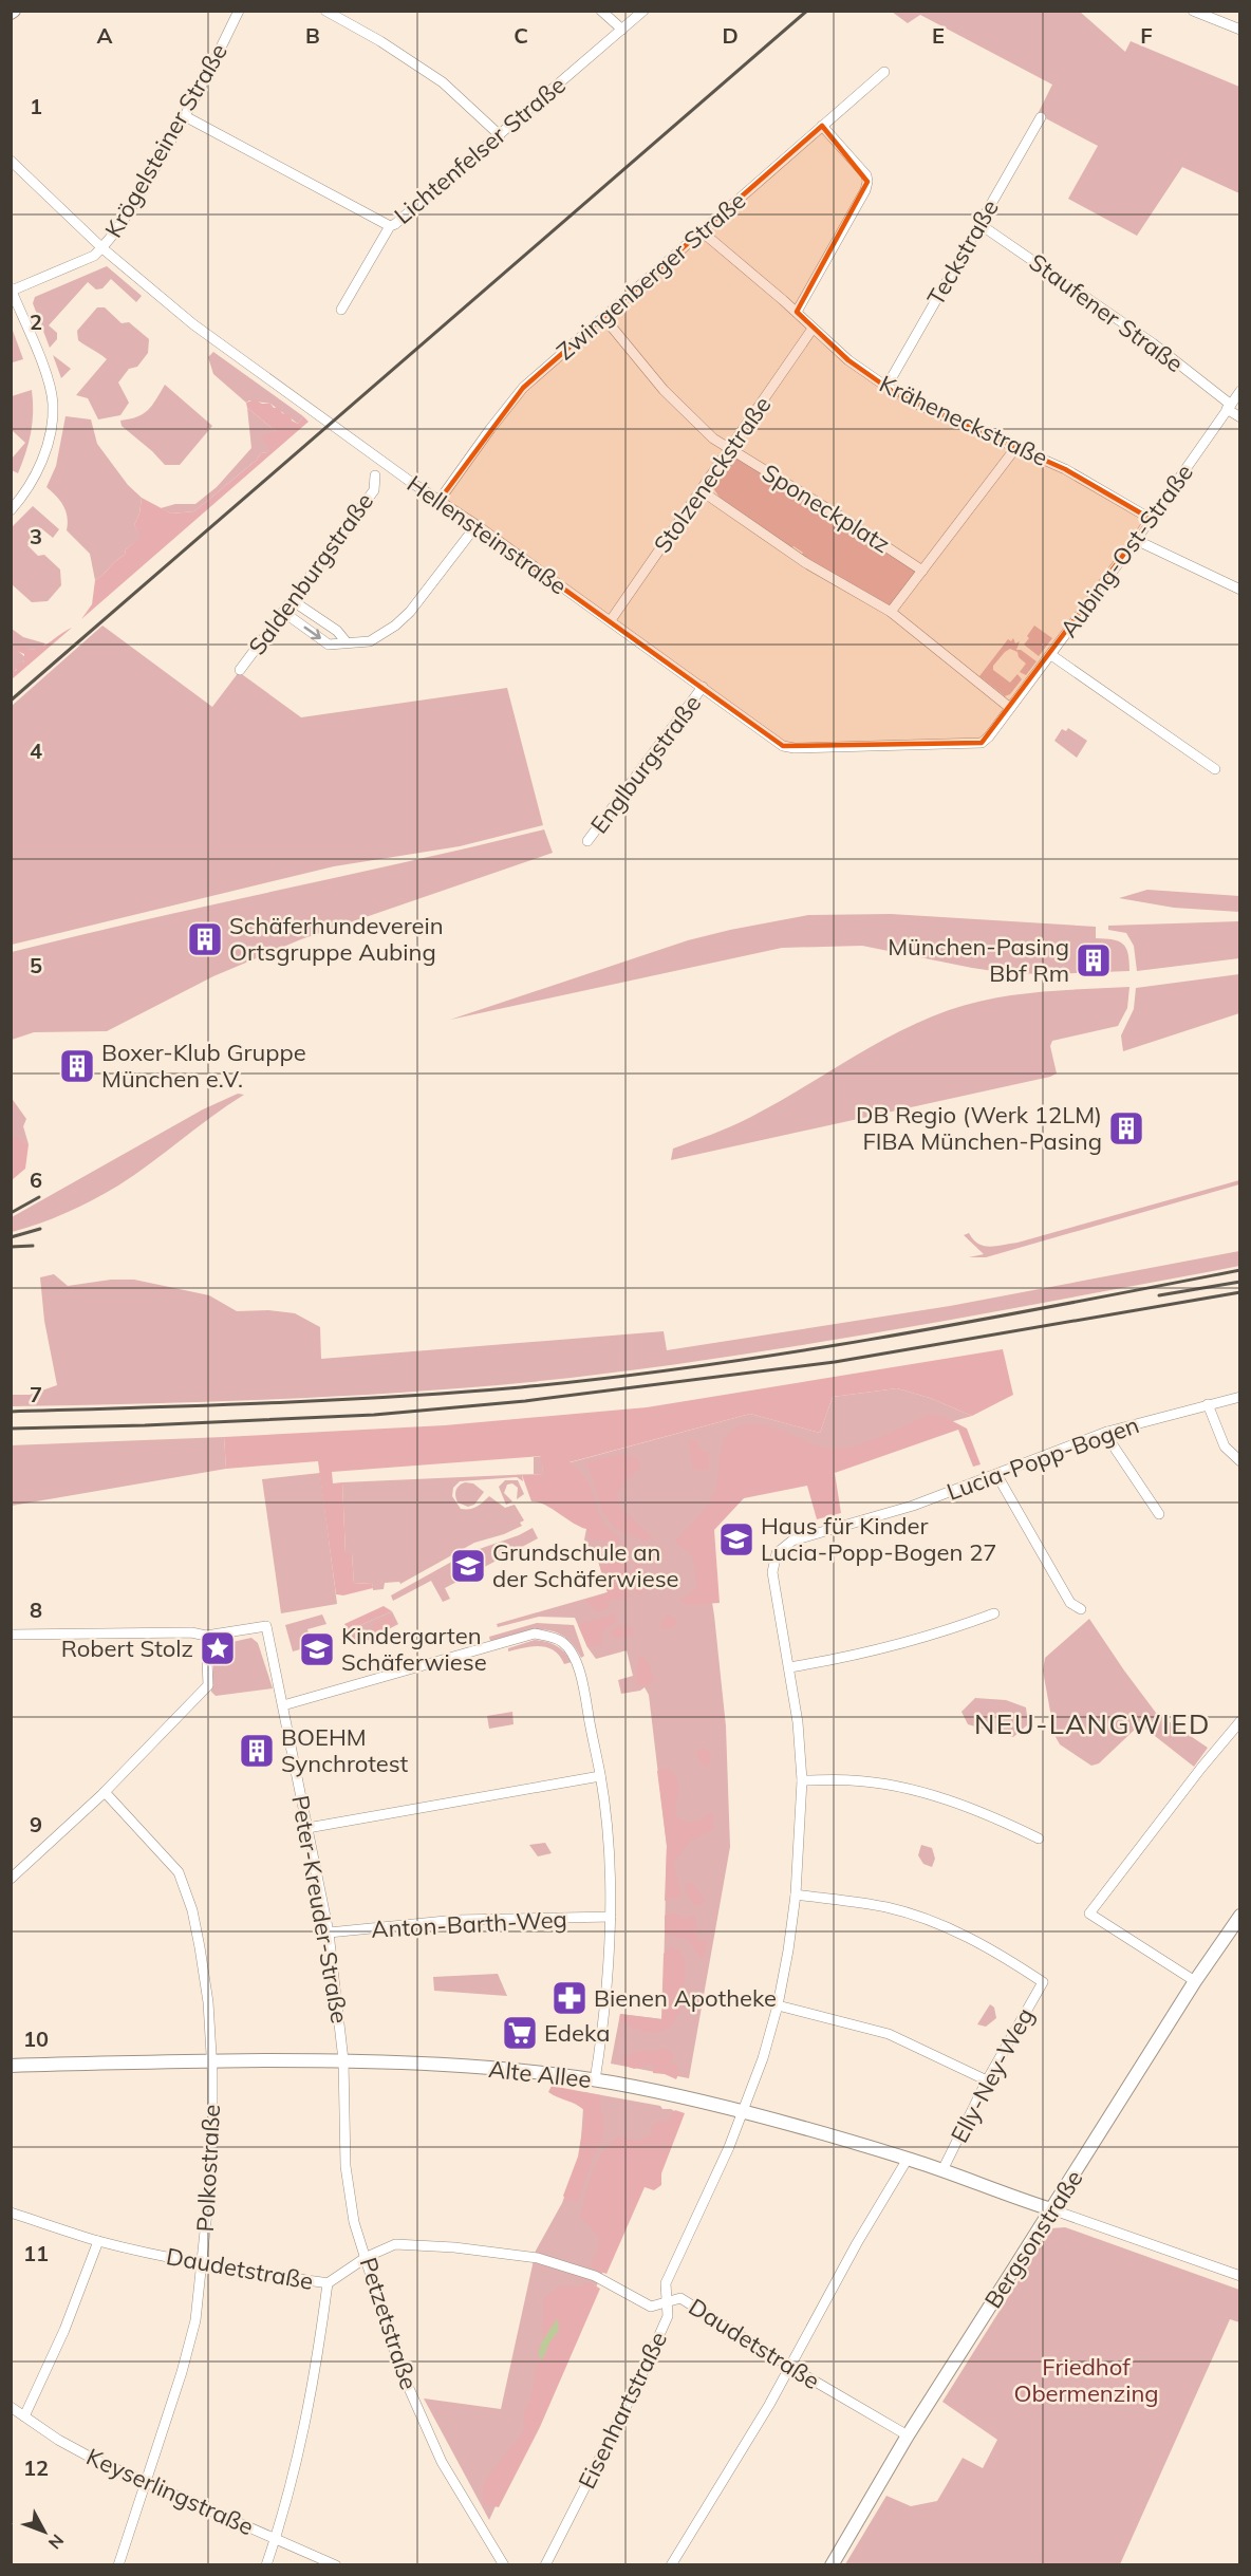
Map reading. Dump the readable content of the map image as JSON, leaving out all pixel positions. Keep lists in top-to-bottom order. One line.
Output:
{"streets":{"street":["Krögelsteiner Straße","Lichtenfelser Straße","Teckstraße","Zwingenberger Straße","Staufener Straße","Kräheneckstraße","Stolzeneckstraße","Sponeckplatz","Hellensteinstraße","Aubing-Ost-Straße","Saldenburgstraße","Englburgstraße","Lucia-Popp-Bogen","Peter-Kreuder-Straße","Anton-Barth-Weg","Alte Allee","Elly-Ney-Weg","Polkostraße","Bergsonstraße","Daudetstraße","Petzetstraße","Eisenhartstraße","Keyserlingstraße"]},"crossings":[["Krögelsteiner Straße","Hellensteinstraße"],["Teckstraße","Staufener Straße"],["Teckstraße","Kräheneckstraße"],["Zwingenberger Straße","Kräheneckstraße"],["Zwingenberger Straße","Sponeckplatz"],["Zwingenberger Straße","Hellensteinstraße"],["Staufener Straße","Aubing-Ost-Straße"],["Kräheneckstraße","Stolzeneckstraße"],["Kräheneckstraße","Aubing-Ost-Straße"],["Stolzeneckstraße","Sponeckplatz"],["Stolzeneckstraße","Hellensteinstraße"],["Hellensteinstraße","Aubing-Ost-Straße"],["Hellensteinstraße","Englburgstraße"],["Lucia-Popp-Bogen","Alte Allee"],["Lucia-Popp-Bogen","Elly-Ney-Weg"],["Lucia-Popp-Bogen","Eisenhartstraße"],["Peter-Kreuder-Straße","Anton-Barth-Weg"],["Peter-Kreuder-Straße","Alte Allee"],["Peter-Kreuder-Straße","Petzetstraße"],["Alte Allee","Elly-Ney-Weg"],["Alte Allee","Polkostraße"],["Alte Allee","Bergsonstraße"],["Alte Allee","Petzetstraße"],["Alte Allee","Eisenhartstraße"],["Polkostraße","Daudetstraße"],["Polkostraße","Keyserlingstraße"],["Bergsonstraße","Daudetstraße"],["Daudetstraße","Petzetstraße"],["Daudetstraße","Eisenhartstraße"]],"districts":["NEU-LANGWIED"],"parks":["Friedhof Obermenzing"],"places":{"building":["Schäferhundeverein Ortsgruppe Aubing","München-Pasing Bbf Rm","Boxer-Klub Gruppe München e.V.","DB Regio (Werk 12LM) FIBA München-Pasing","BOEHM Synchrotest"],"school or university":["Haus für Kinder Lucia-Popp-Bogen 27","Grundschule an der Schäferwiese","Kindergarten Schäferwiese"],"place":["Robert Stolz"],"pharmacy":["Bienen Apotheke"],"supermarket":["Edeka"]},"north":"bottom right","grid":{"columns":["A","B","C","D","E","F"],"rows":["1","2","3","4","5","6","7","8","9","10","11","12"]}}
